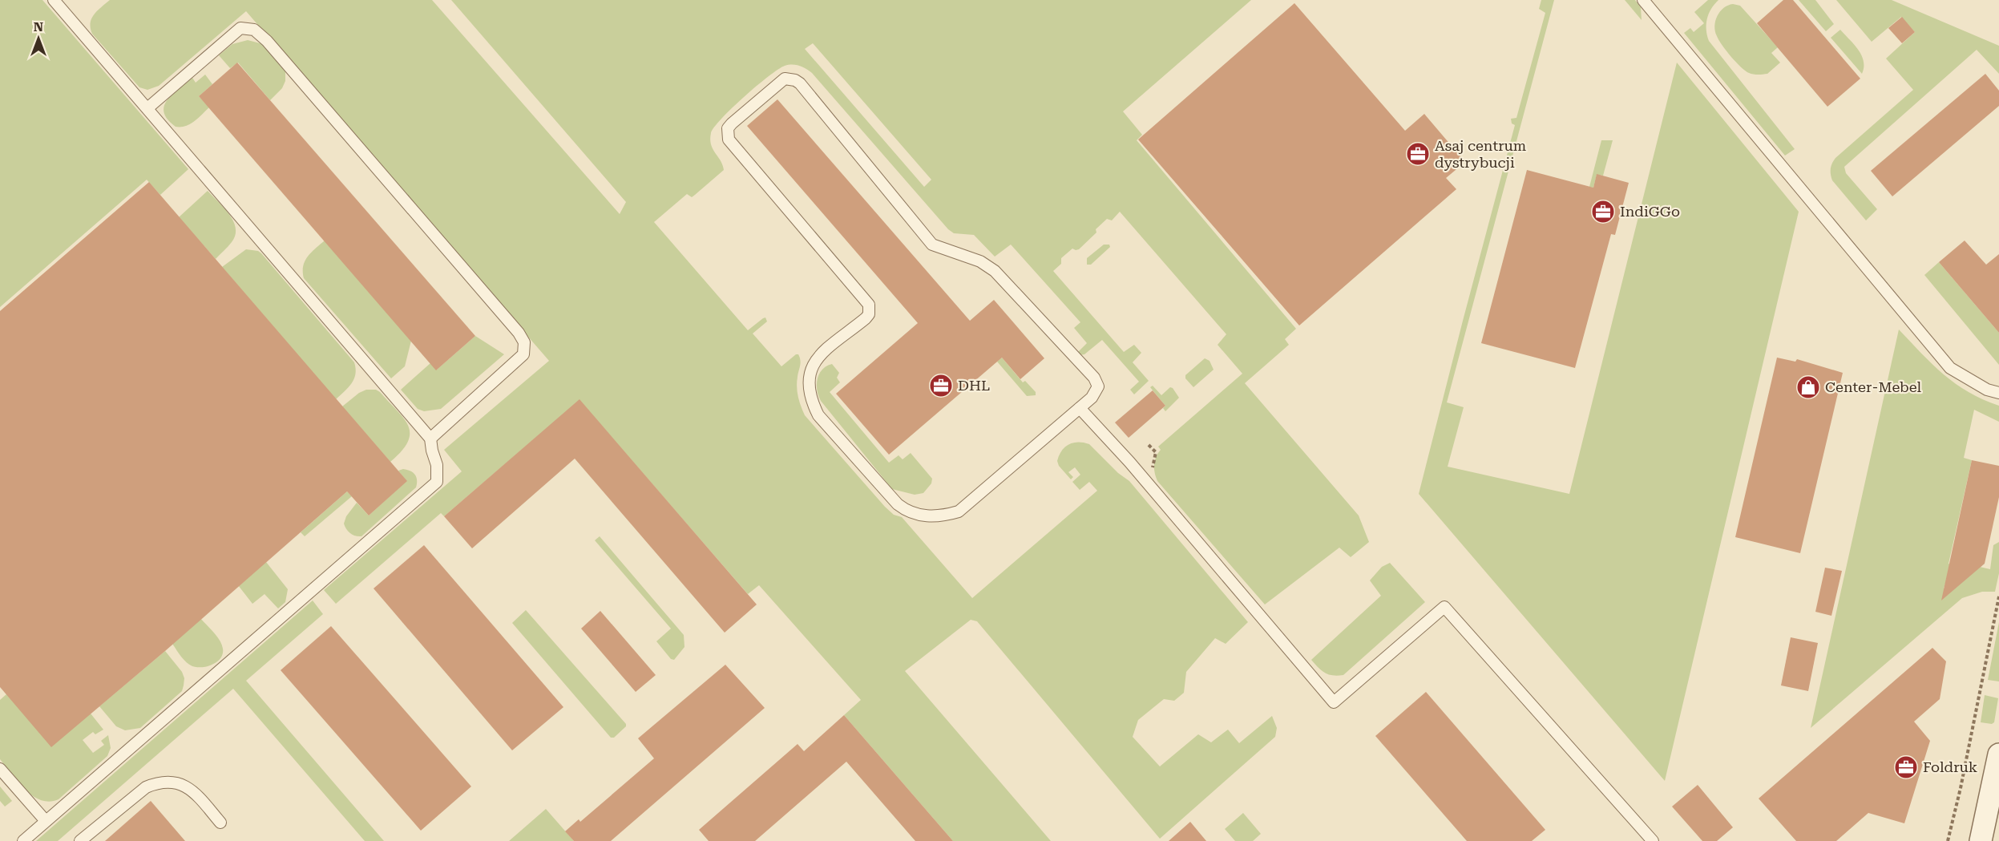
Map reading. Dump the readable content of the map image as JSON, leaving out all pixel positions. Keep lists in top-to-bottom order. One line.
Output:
{"places":{"office":["Asaj centrum dystrybucji","IndiGGo","DHL","Foldruk"],"shop":["Center-Mebel"]},"north":"top"}
